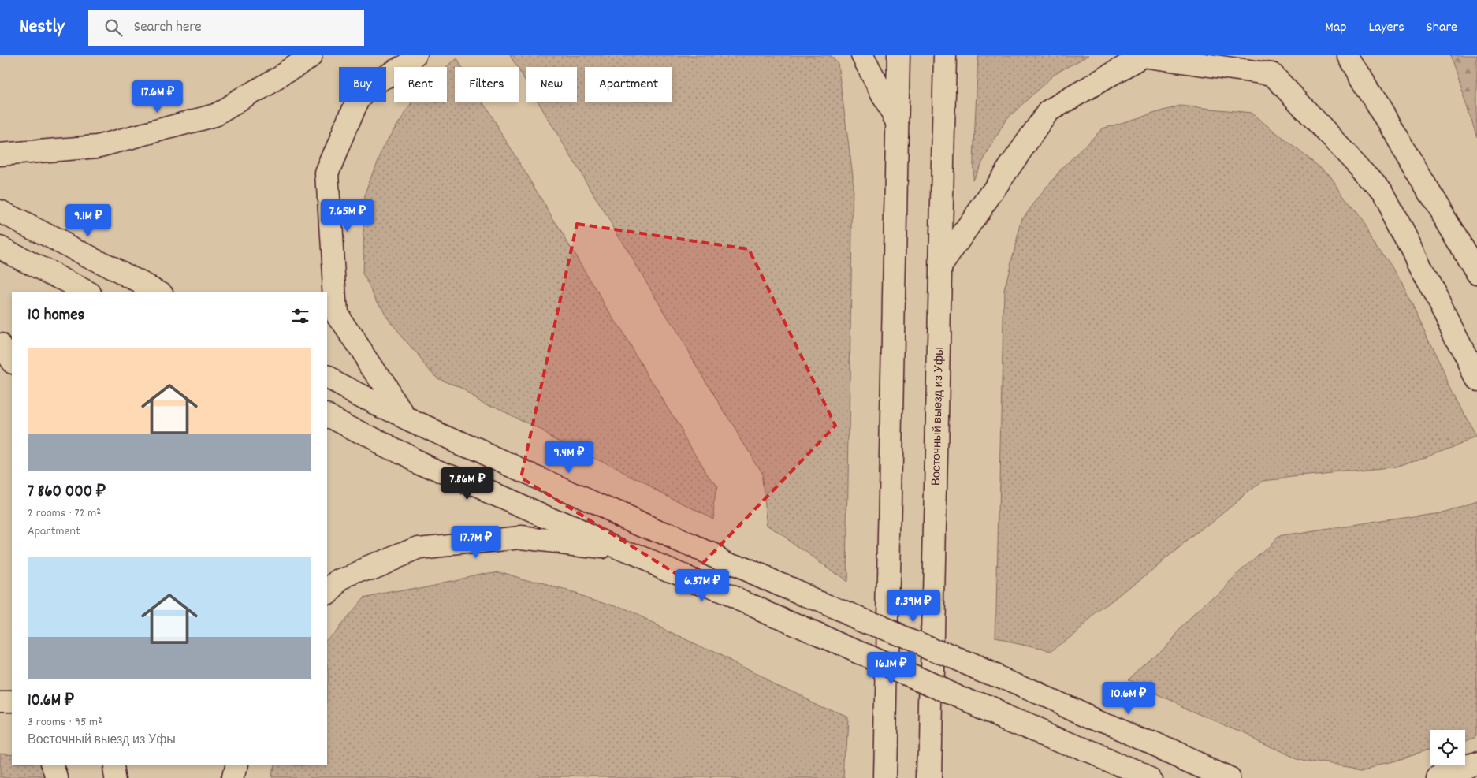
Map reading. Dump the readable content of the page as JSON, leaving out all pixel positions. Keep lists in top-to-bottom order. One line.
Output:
{"streets":{"street":["Восточный выезд из Уфы"]},"page":{"header":"Nestly","search":"Search here","nav":["Map","Layers","Share"],"chip":["Buy","Rent","Filters","New","Apartment"],"price":["17.6M ₽","7.65M ₽","9.1M ₽","9.4M ₽","7.86M ₽","17.7M ₽","6.37M ₽","8.39M ₽","16.1M ₽","10.6M ₽"],"heading":"10 homes","list":[{"name":"7 860 000 ₽","note":"2 rooms · 72 m² · Apartment"},{"name":"10.6M ₽","note":"3 rooms · 95 m² · Восточный выезд из Уфы"}]}}
